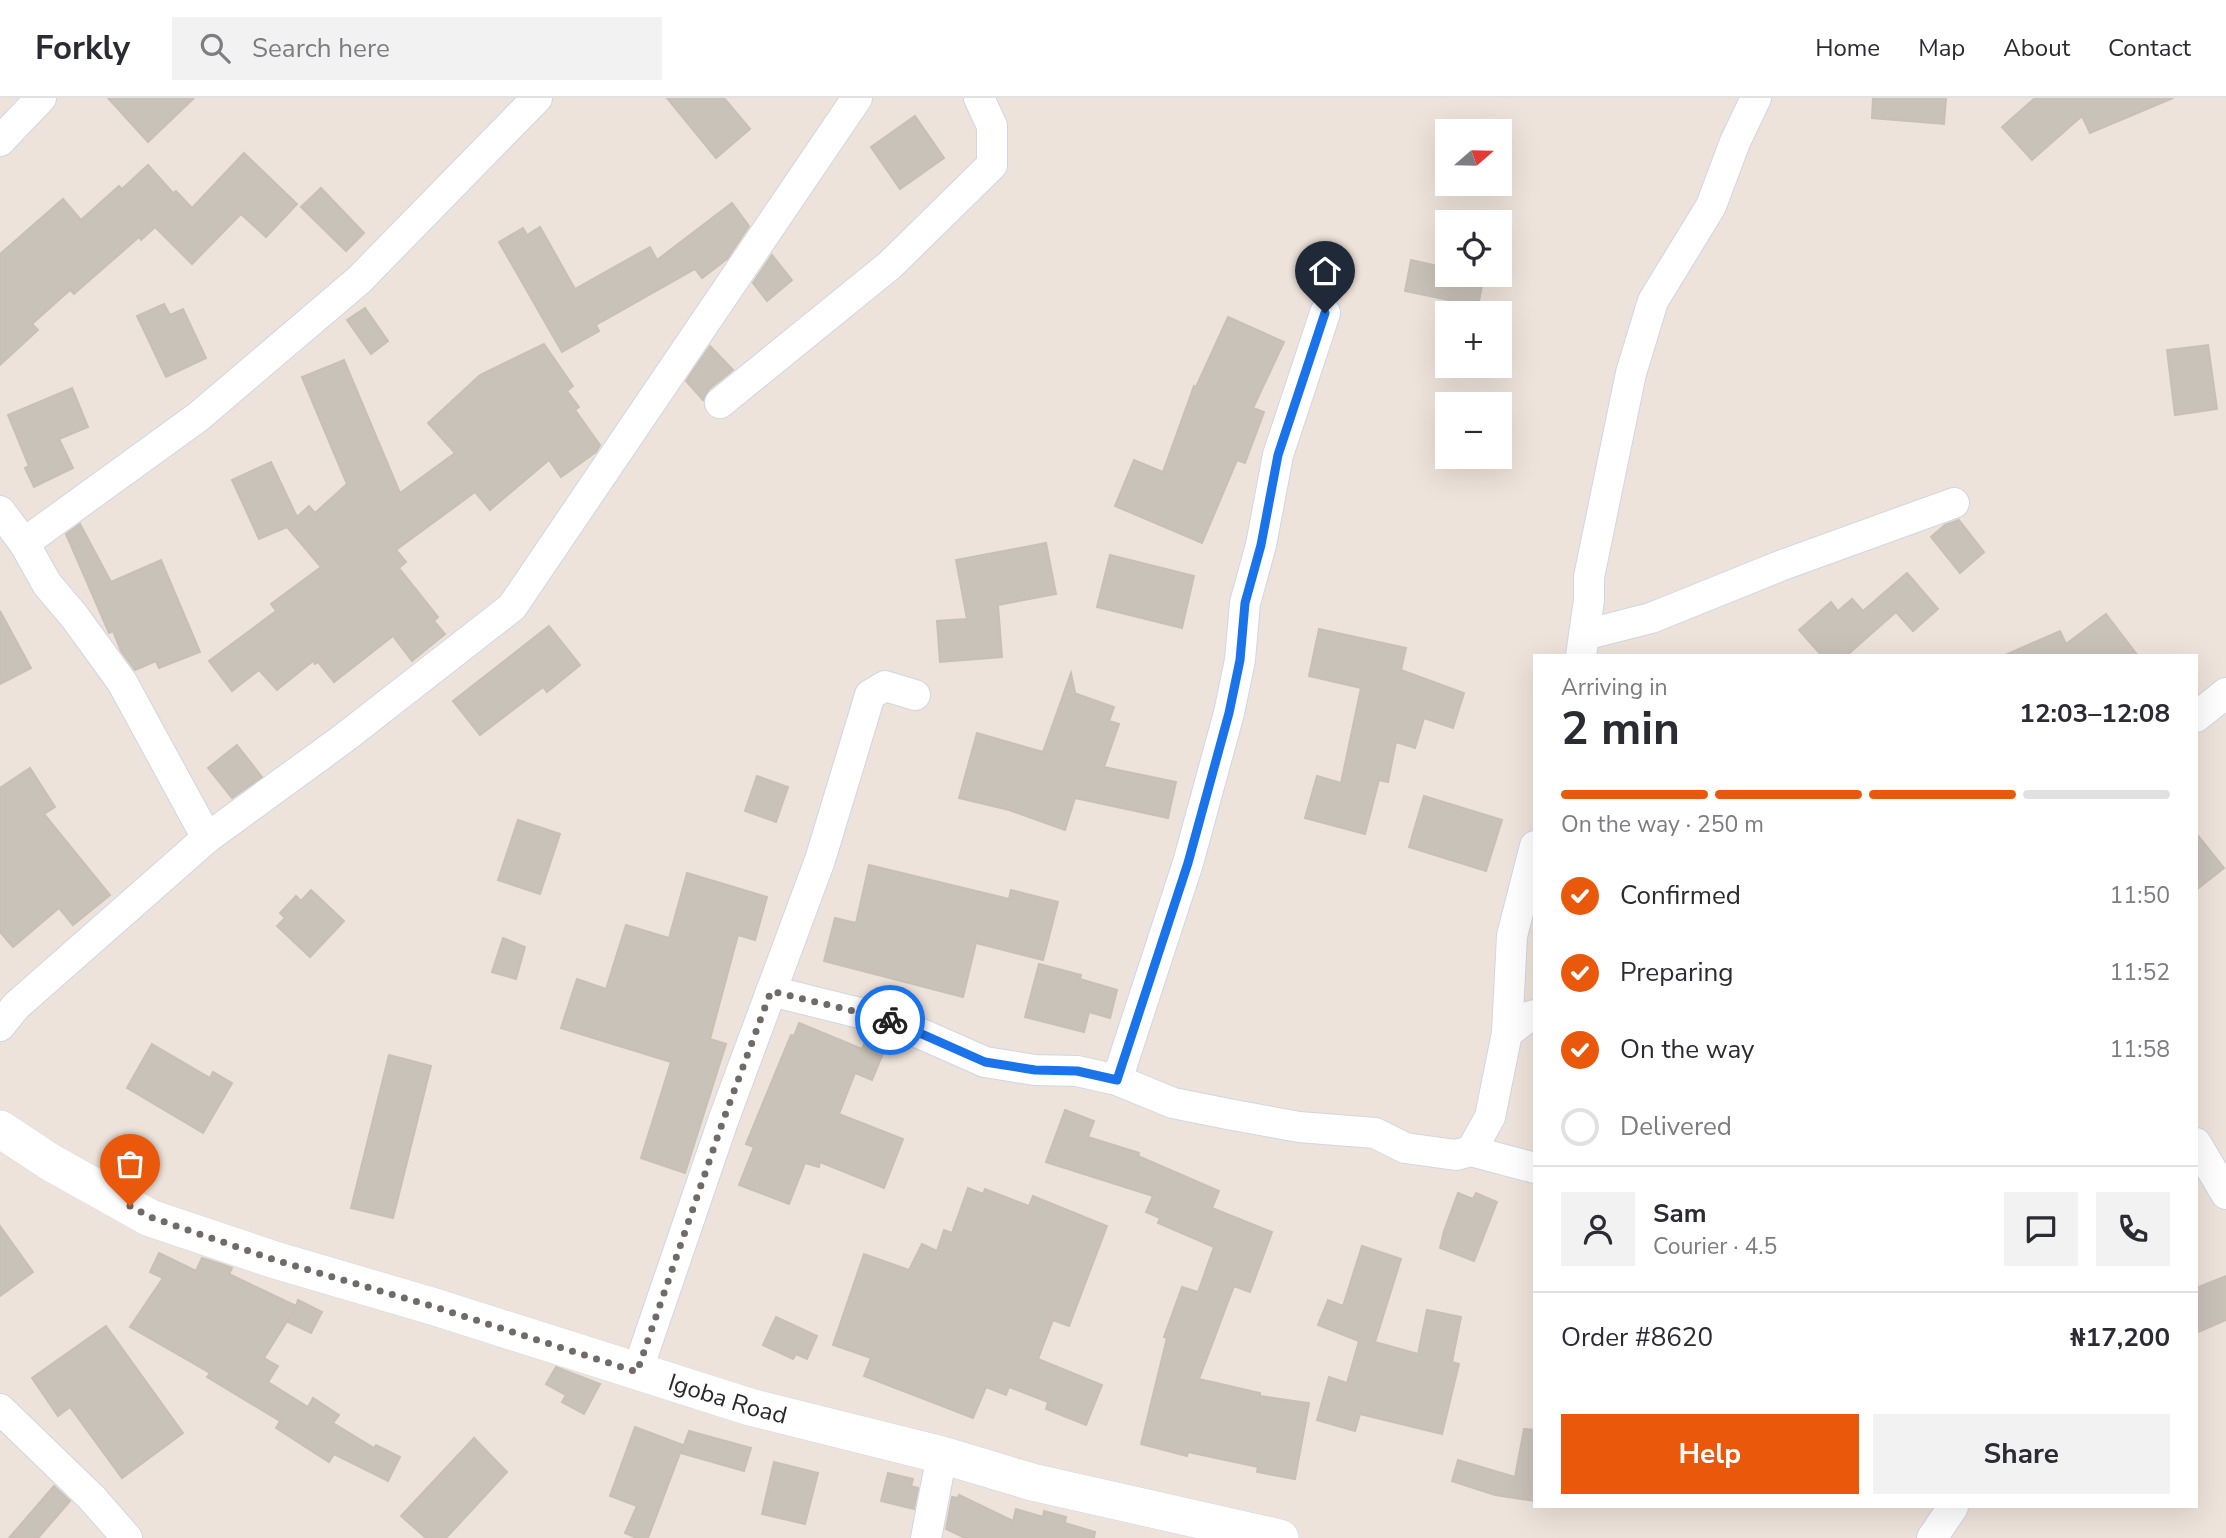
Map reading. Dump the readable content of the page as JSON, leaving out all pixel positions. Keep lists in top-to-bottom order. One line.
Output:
{"streets":{"street":["Igoba Road"]},"north":"right","page":{"header":"Forkly","search":"Search here","nav":["Home","Map","About","Contact"],"map_buttons":["+","−"],"heading":["2 min","Arriving in","12:03–12:08"],"panel":["Sam","Courier · 4.5","Order #8620","₦17,200"],"bar":"On the way · 250 m","list":[["Confirmed","11:50"],["Preparing","11:52"],["On the way","11:58"],"Delivered"],"buttons":["Help","Share"]}}
